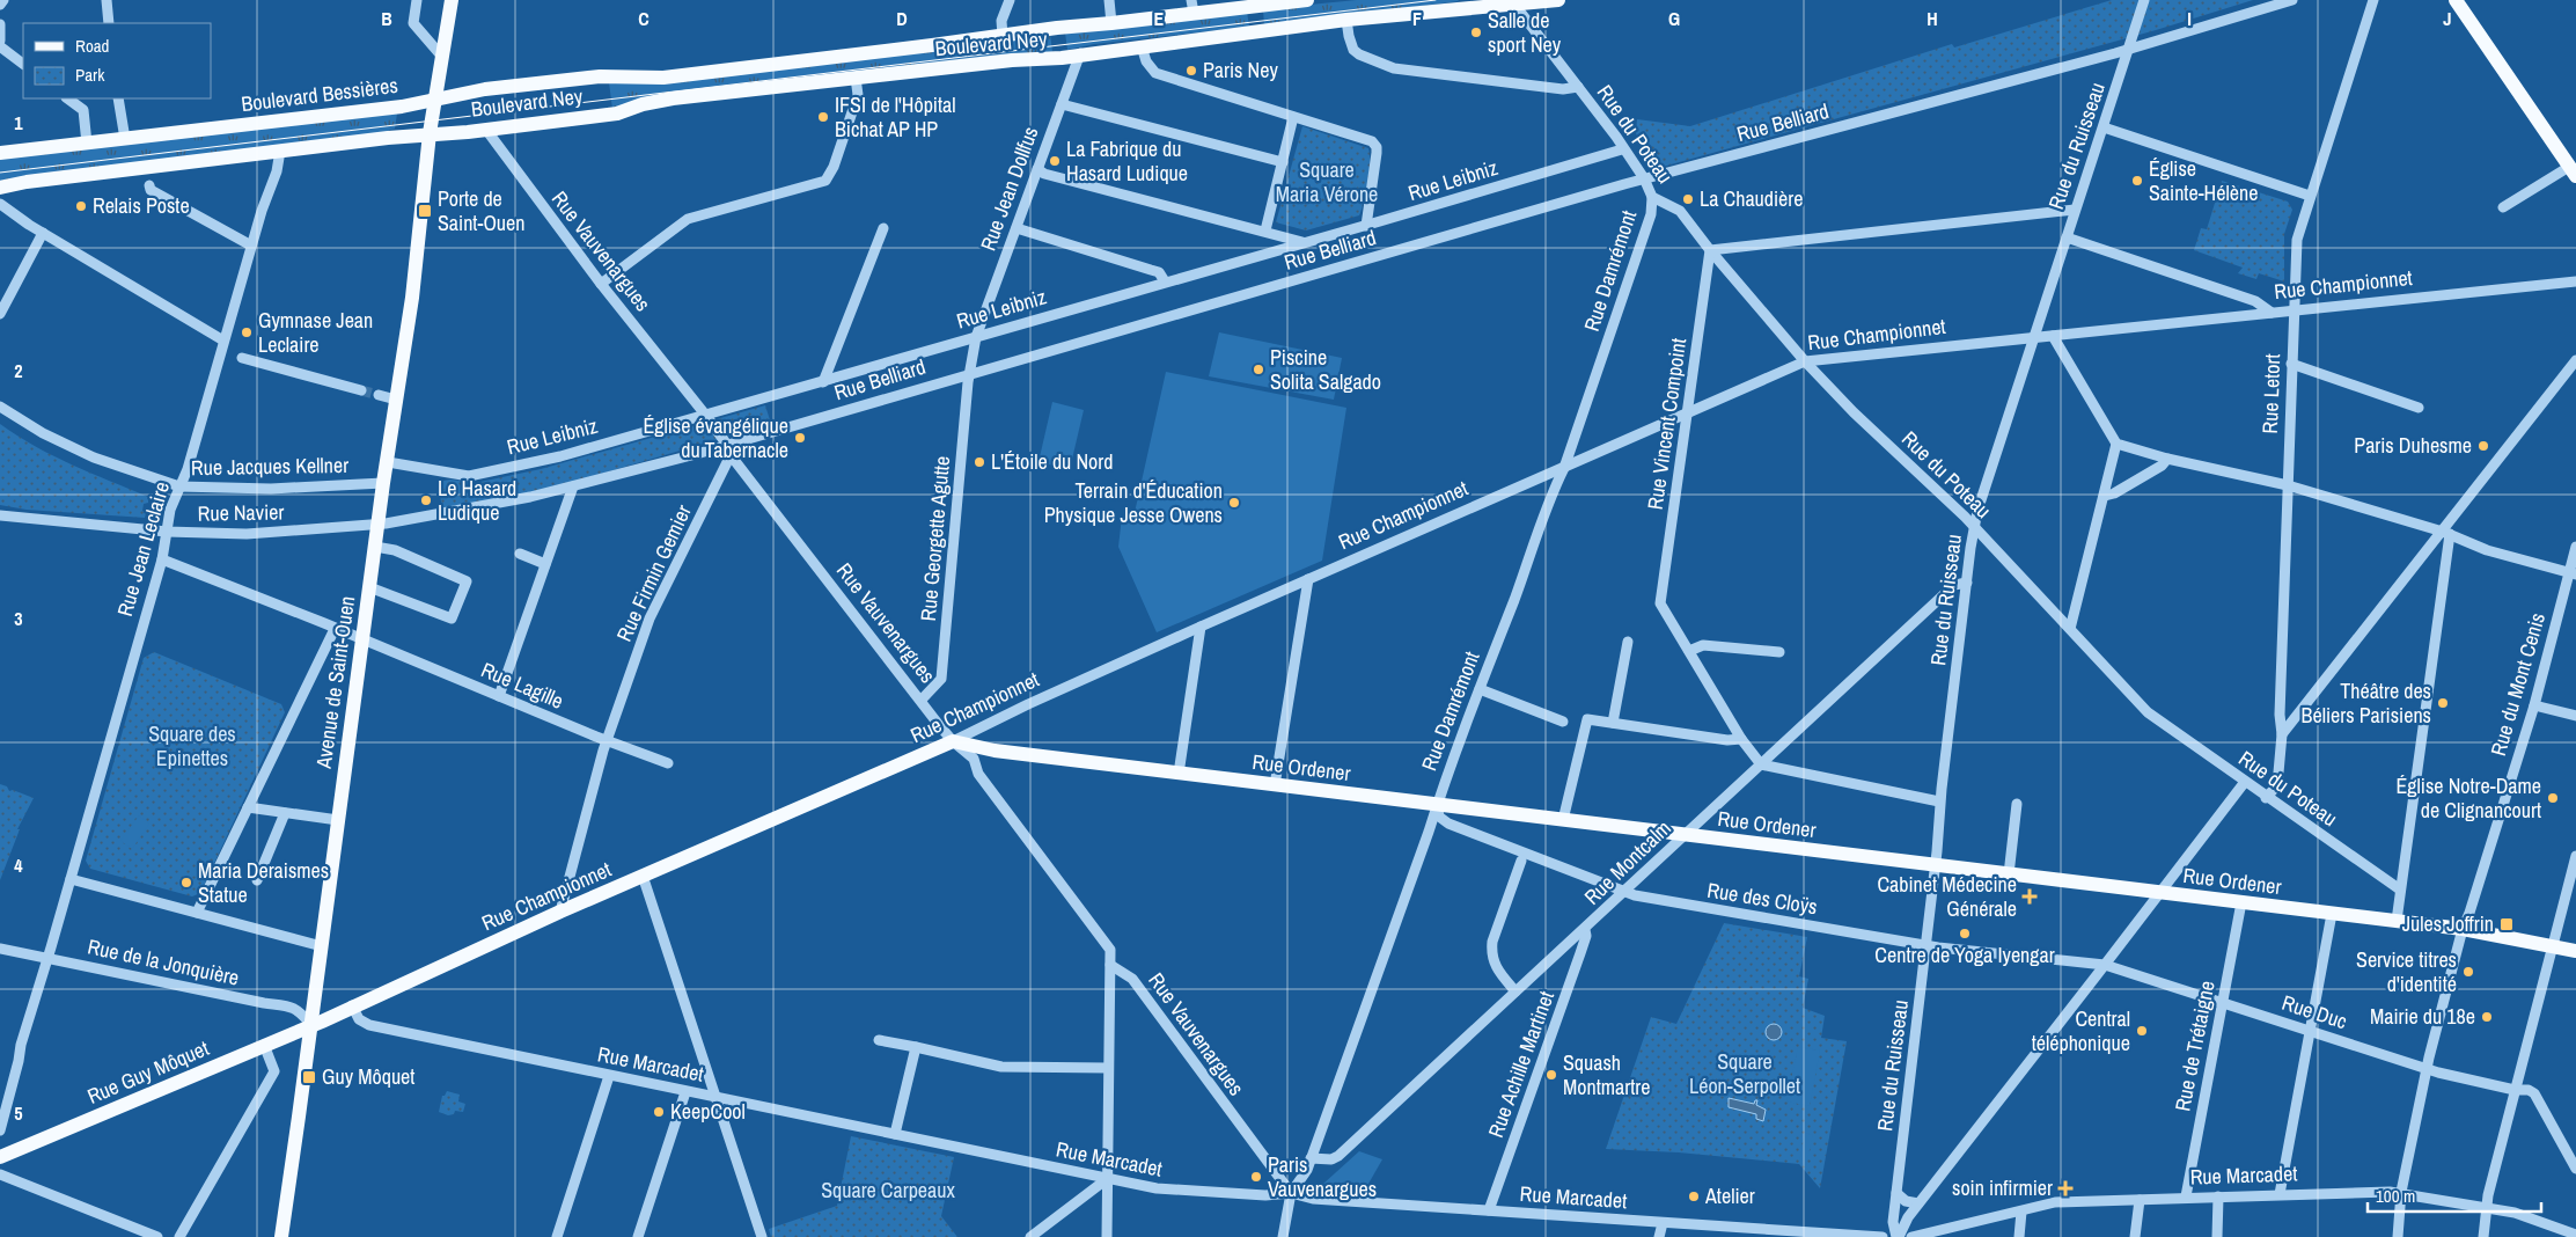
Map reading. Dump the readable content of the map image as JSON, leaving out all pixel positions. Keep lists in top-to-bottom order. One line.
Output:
{"streets":{"main road":["Boulevard Ney","Boulevard Bessières","Rue Championnet","Avenue de Saint-Ouen","Rue Ordener","Rue Guy Môquet"],"street":["Rue Belliard","Rue du Poteau","Rue du Ruisseau","Rue Leibniz","Rue Jean Dollfus","Rue Vauvenargues","Rue Damrémont","Rue Letort","Rue Vincent Compoint","Rue Jacques Kellner","Rue Navier","Rue Georgette Agutte","Rue Jean Leclaire","Rue Firmin Gemier","Rue du Mont Cenis","Rue Lagille","Rue Montcalm","Rue des Cloÿs","Rue de la Jonquière","Rue Duc","Rue de Trétaigne","Rue Marcadet","Rue Achille Martinet"]},"crossings":[["Boulevard Ney","Boulevard Bessières"],["Boulevard Ney","Rue du Poteau"],["Boulevard Ney","Rue Jean Dollfus"],["Boulevard Ney","Rue Vauvenargues"],["Boulevard Ney","Avenue de Saint-Ouen"],["Boulevard Bessières","Avenue de Saint-Ouen"],["Rue Belliard","Rue du Poteau"],["Rue Belliard","Rue du Ruisseau"],["Rue Belliard","Rue Jean Dollfus"],["Rue Belliard","Rue Vauvenargues"],["Rue Belliard","Rue Navier"],["Rue Belliard","Rue Georgette Agutte"],["Rue Belliard","Avenue de Saint-Ouen"],["Rue du Poteau","Rue du Ruisseau"],["Rue du Poteau","Rue Leibniz"],["Rue du Poteau","Rue Damrémont"],["Rue du Poteau","Rue Championnet"],["Rue du Poteau","Rue Letort"],["Rue du Poteau","Rue Vincent Compoint"],["Rue du Ruisseau","Rue Championnet"],["Rue du Ruisseau","Rue Ordener"],["Rue du Ruisseau","Rue Montcalm"],["Rue du Ruisseau","Rue des Cloÿs"],["Rue Leibniz","Rue Jean Dollfus"],["Rue Leibniz","Rue Vauvenargues"],["Rue Leibniz","Avenue de Saint-Ouen"],["Rue Jean Dollfus","Rue Georgette Agutte"],["Rue Vauvenargues","Rue Damrémont"],["Rue Vauvenargues","Rue Championnet"],["Rue Vauvenargues","Rue Georgette Agutte"],["Rue Vauvenargues","Rue Firmin Gemier"],["Rue Vauvenargues","Rue Ordener"],["Rue Vauvenargues","Rue Marcadet"],["Rue Damrémont","Rue Championnet"],["Rue Damrémont","Rue Ordener"],["Rue Damrémont","Rue Montcalm"],["Rue Damrémont","Rue des Cloÿs"],["Rue Damrémont","Rue Marcadet"],["Rue Championnet","Rue Letort"],["Rue Championnet","Rue Vincent Compoint"],["Rue Championnet","Rue Firmin Gemier"],["Rue Championnet","Avenue de Saint-Ouen"],["Rue Championnet","Rue Ordener"],["Rue Championnet","Rue de la Jonquière"],["Rue Championnet","Rue Marcadet"],["Rue Championnet","Rue Guy Môquet"],["Rue Jacques Kellner","Rue Jean Leclaire"],["Rue Jacques Kellner","Avenue de Saint-Ouen"],["Rue Navier","Rue Jean Leclaire"],["Rue Navier","Avenue de Saint-Ouen"],["Rue Jean Leclaire","Rue Lagille"],["Rue Jean Leclaire","Rue de la Jonquière"],["Rue Firmin Gemier","Rue Lagille"],["Avenue de Saint-Ouen","Rue Lagille"],["Avenue de Saint-Ouen","Rue de la Jonquière"],["Avenue de Saint-Ouen","Rue Guy Môquet"],["Rue du Mont Cenis","Rue Ordener"],["Rue du Mont Cenis","Rue Duc"],["Rue du Mont Cenis","Rue Marcadet"],["Rue Ordener","Rue Montcalm"],["Rue Ordener","Rue des Cloÿs"],["Rue Ordener","Rue de Trétaigne"],["Rue Montcalm","Rue des Cloÿs"],["Rue Montcalm","Rue Achille Martinet"],["Rue des Cloÿs","Rue Duc"],["Rue de la Jonquière","Rue Guy Môquet"],["Rue Duc","Rue de Trétaigne"],["Rue de Trétaigne","Rue Marcadet"],["Rue Marcadet","Rue Achille Martinet"]],"parks":["Square Maria Vérone","Square des Epinettes","Square Léon-Serpollet","Square Carpeaux"],"places":{"other":["Salle de sport Ney","Paris Ney","IFSI de l'Hôpital Bichat AP HP","La Fabrique du Hasard Ludique","Église Sainte-Hélène","La Chaudière","Relais Poste","Gymnase Jean Leclaire","Piscine Solita Salgado","Église évangélique du Tabernacle","Paris Duhesme","L'Étoile du Nord","Le Hasard Ludique","Terrain d'Éducation Physique Jesse Owens","Théâtre des Béliers Parisiens","Église Notre-Dame de Clignancourt","Maria Deraismes Statue","Centre de Yoga Iyengar","Service titres d'identité","Mairie du 18e","Central téléphonique","Squash Montmartre","KeepCool","Paris Vauvenargues","Atelier"],"transit":["Porte de Saint-Ouen","Jules Joffrin","Guy Môquet"],"health":["Cabinet Médecine Générale","soin infirmier"]},"legend":["Road","Park"],"scale_bar":"100 m","grid":{"columns":["B","C","D","E","F","G","H","I","J"],"rows":["1","2","3","4","5"]}}
